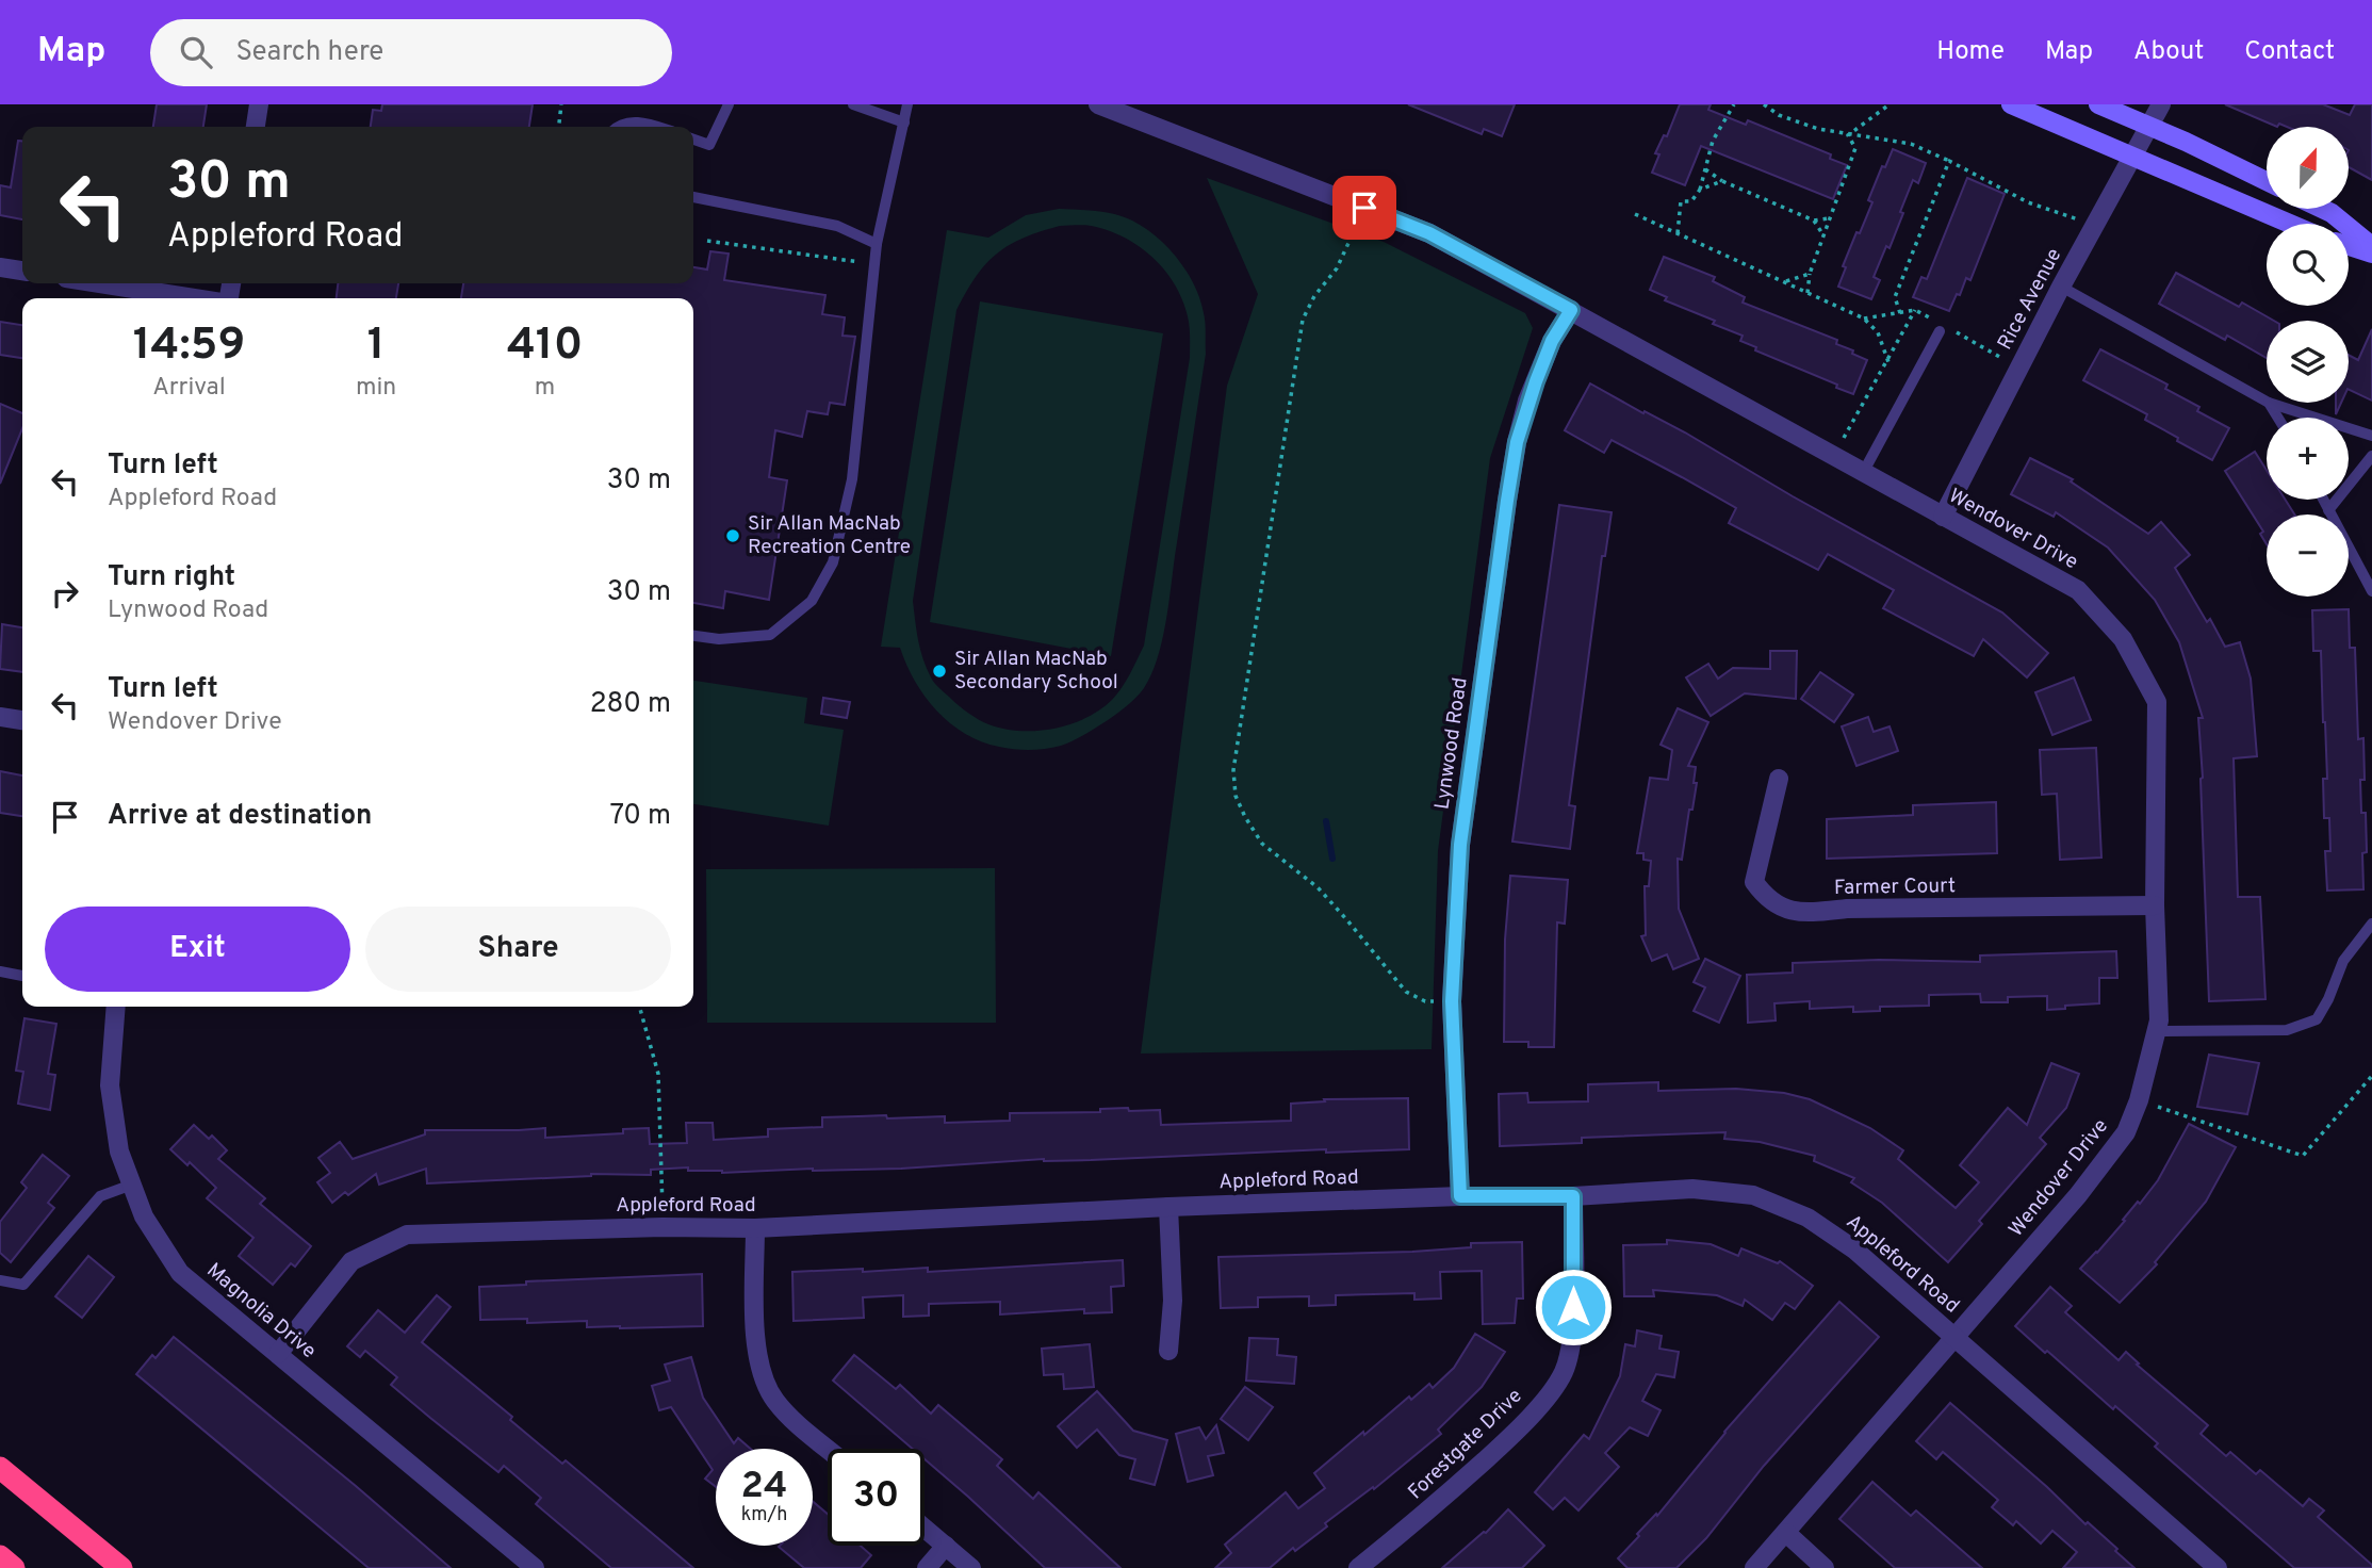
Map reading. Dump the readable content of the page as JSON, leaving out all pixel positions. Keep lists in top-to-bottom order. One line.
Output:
{"streets":{"street":["Rice Avenue","Wendover Drive","Lynwood Road","Farmer Court","Appleford Road","Magnolia Drive","Forestgate Drive"]},"crossings":[["Rice Avenue","Wendover Drive"],["Wendover Drive","Lynwood Road"],["Wendover Drive","Farmer Court"],["Wendover Drive","Appleford Road"],["Lynwood Road","Appleford Road"],["Appleford Road","Magnolia Drive"],["Appleford Road","Forestgate Drive"]],"places":["Sir Allan MacNab Recreation Centre","Sir Allan MacNab Secondary School"],"north":"top","page":{"header":"Map","search":"Search here","nav":["Home","Map","About","Contact"],"map_buttons":["+","−"],"turn":["30 m","Appleford Road"],"eta":["14:59","Arrival","1","min","410","m"],"list":[{"name":"Turn left","note":"Appleford Road","value":"30 m"},{"name":"Turn right","note":"Lynwood Road","value":"30 m"},{"name":"Turn left","note":"Wendover Drive","value":"280 m"},{"name":"Arrive at destination","value":"70 m"}],"buttons":["Exit","Share"],"speed":"24 km/h","limit":"30"}}
